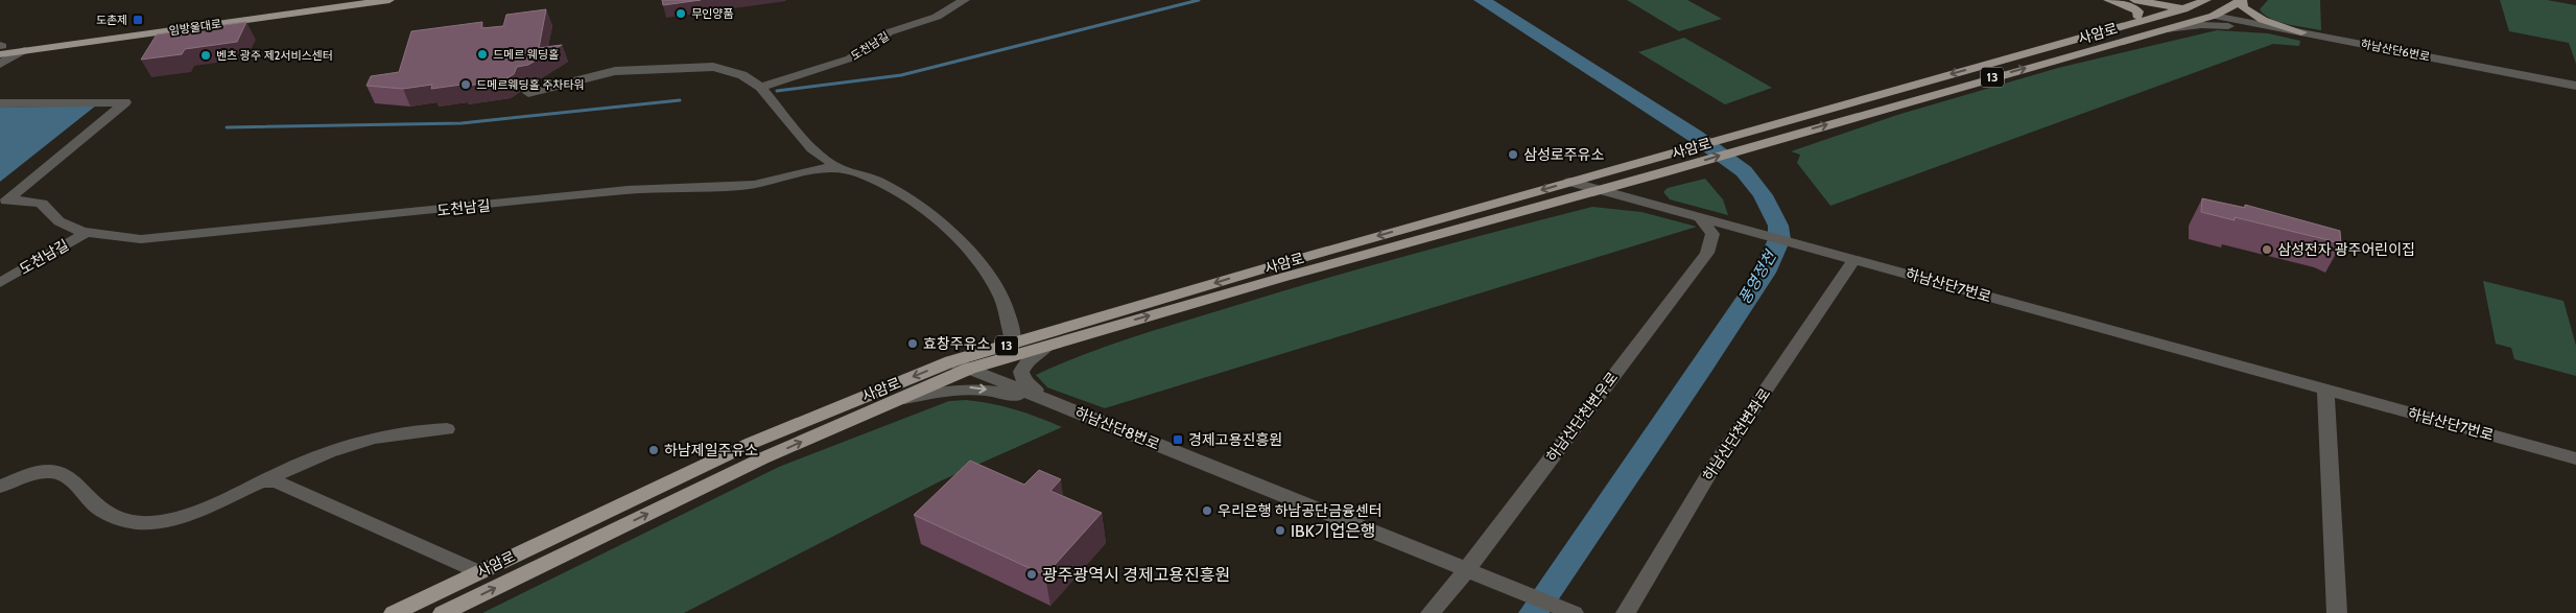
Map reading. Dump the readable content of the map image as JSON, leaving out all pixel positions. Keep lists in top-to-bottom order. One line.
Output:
{"streets":{"main road":["임방울대로","사암로","13"],"street":["도천남길","하남산단6번로","하남산단7번로","하남산단천변우로","하남산단8번로","하남산단천변좌로"]},"crossings":[["사암로","도천남길"],["사암로","하남산단6번로"],["사암로","하남산단7번로"],["사암로","하남산단8번로"],["하남산단7번로","하남산단천변우로"],["하남산단7번로","하남산단천변좌로"],["하남산단천변우로","하남산단8번로"]],"water":["풍영정천"],"places":{"other":["무인양품","드메르 웨딩홀","벤츠 광주 제2서비스센터","드메르웨딩홀 주차타워","삼성로주유소","삼성전자 광주어린이집","효창주유소","하남제일주유소","우리은행 하남공단금융센터","IBK기업은행","광주광역시 경제고용진흥원"],"transit":["도촌제","경제고용진흥원"]}}
